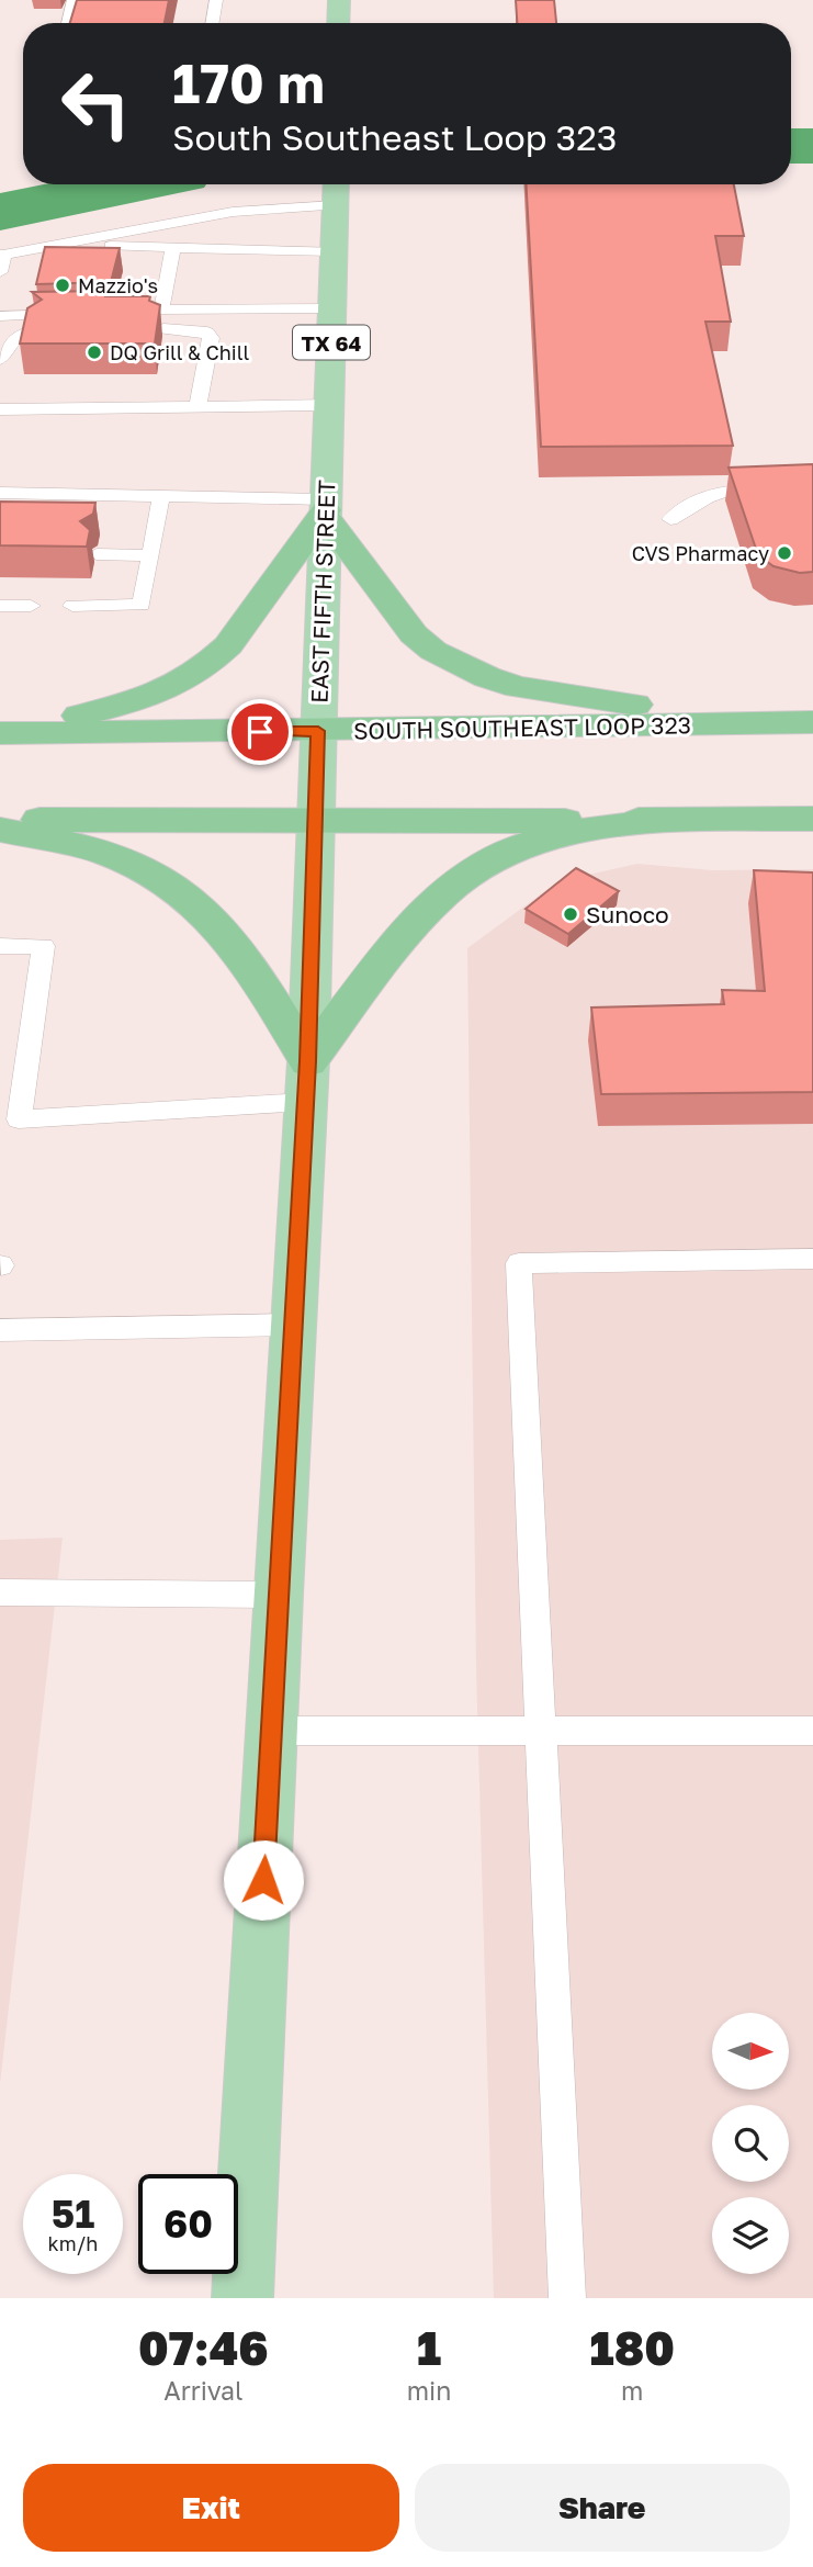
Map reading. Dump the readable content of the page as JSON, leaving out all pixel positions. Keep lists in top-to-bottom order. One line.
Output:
{"streets":{"highway":["SOUTH SOUTHEAST LOOP 323"],"main road":["TX 64","EAST FIFTH STREET"]},"crossings":[["EAST FIFTH STREET","SOUTH SOUTHEAST LOOP 323"]],"places":["Mazzio's","DQ Grill & Chill","CVS Pharmacy","Sunoco"],"north":"right","page":{"turn":["170 m","South Southeast Loop 323"],"speed":"51 km/h","limit":"60","eta":["07:46","Arrival","1","min","180","m"],"buttons":["Exit","Share"]}}
